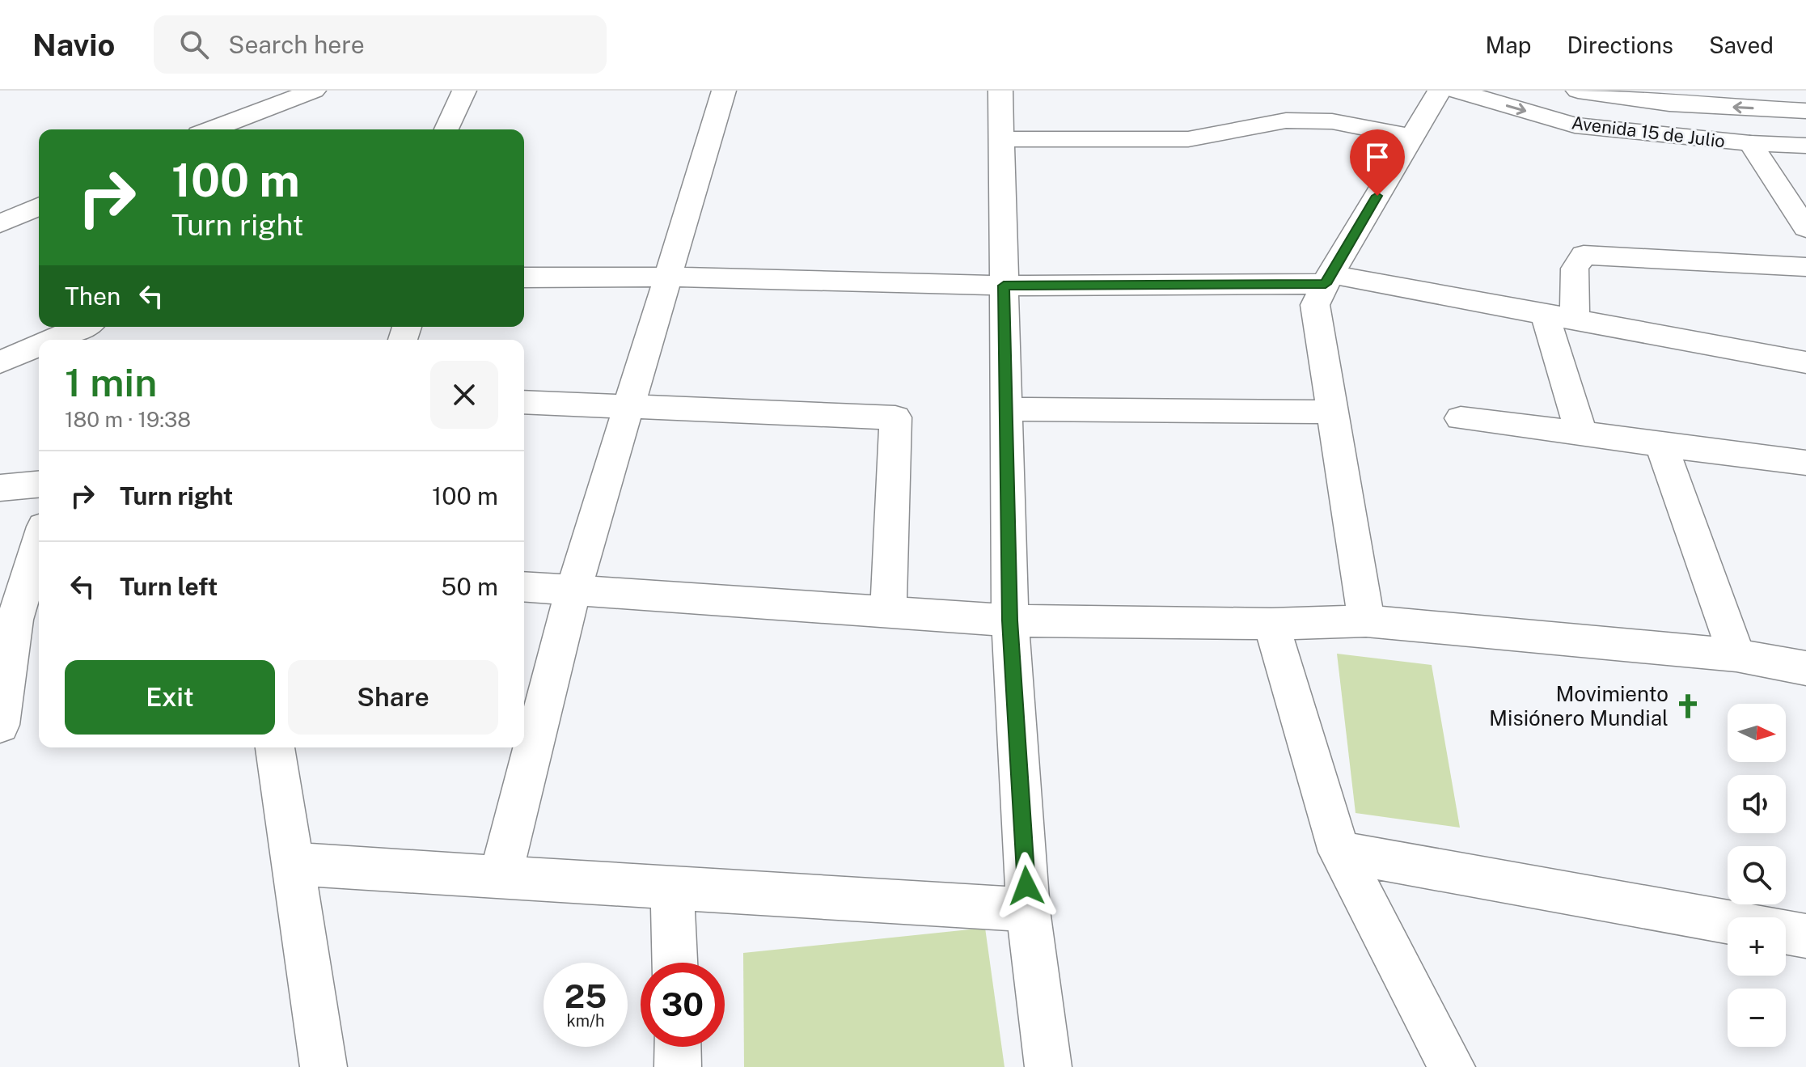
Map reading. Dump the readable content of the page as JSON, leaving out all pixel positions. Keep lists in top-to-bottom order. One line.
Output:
{"streets":{"street":["Avenida 15 de Julio"]},"places":{"church":["Movimiento Misiónero Mundial"]},"north":"right","page":{"header":"Navio","search":"Search here","nav":["Map","Directions","Saved"],"turn":["100 m","Turn right"],"then":"Then","heading":["1 min","180 m · 19:38"],"list":[{"name":"Turn right","value":"100 m"},{"name":"Turn left","value":"50 m"}],"buttons":["Exit","Share"],"map_buttons":["+","−"],"speed":"25 km/h","limit":"30"}}
